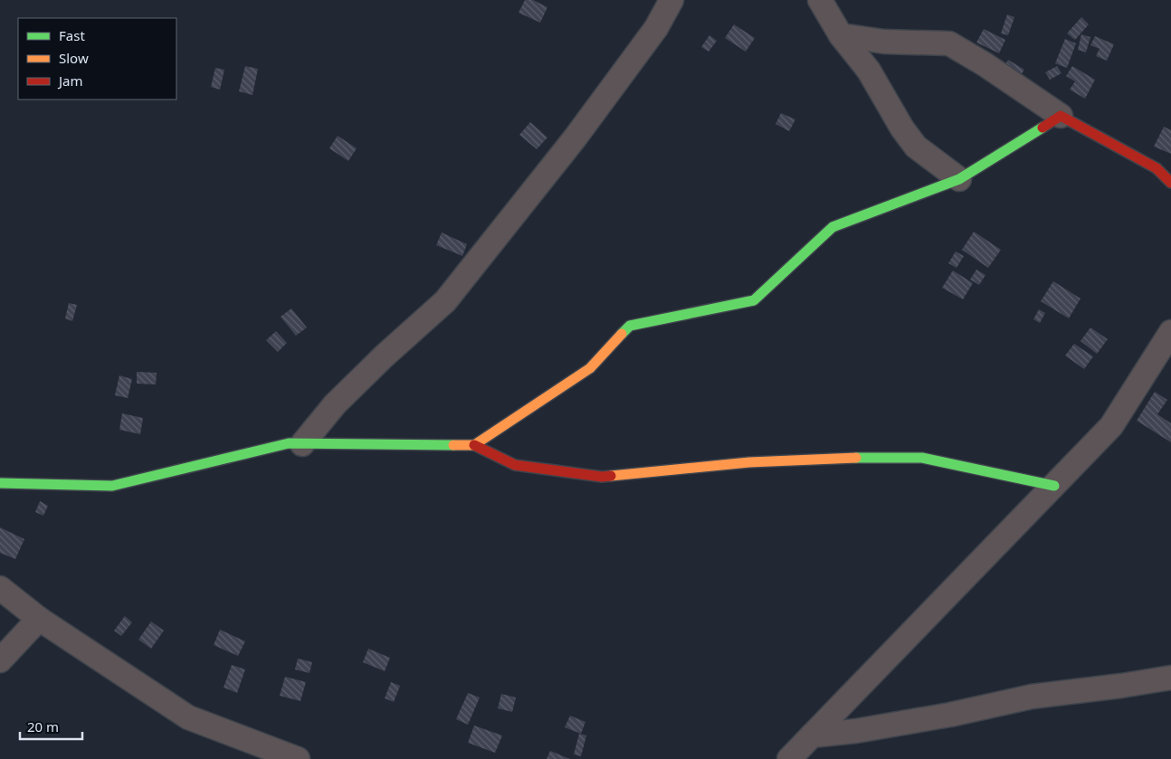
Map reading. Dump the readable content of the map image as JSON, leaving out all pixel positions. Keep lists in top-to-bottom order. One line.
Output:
{"legend":["Fast","Slow","Jam"],"scale_bar":"20 m"}
